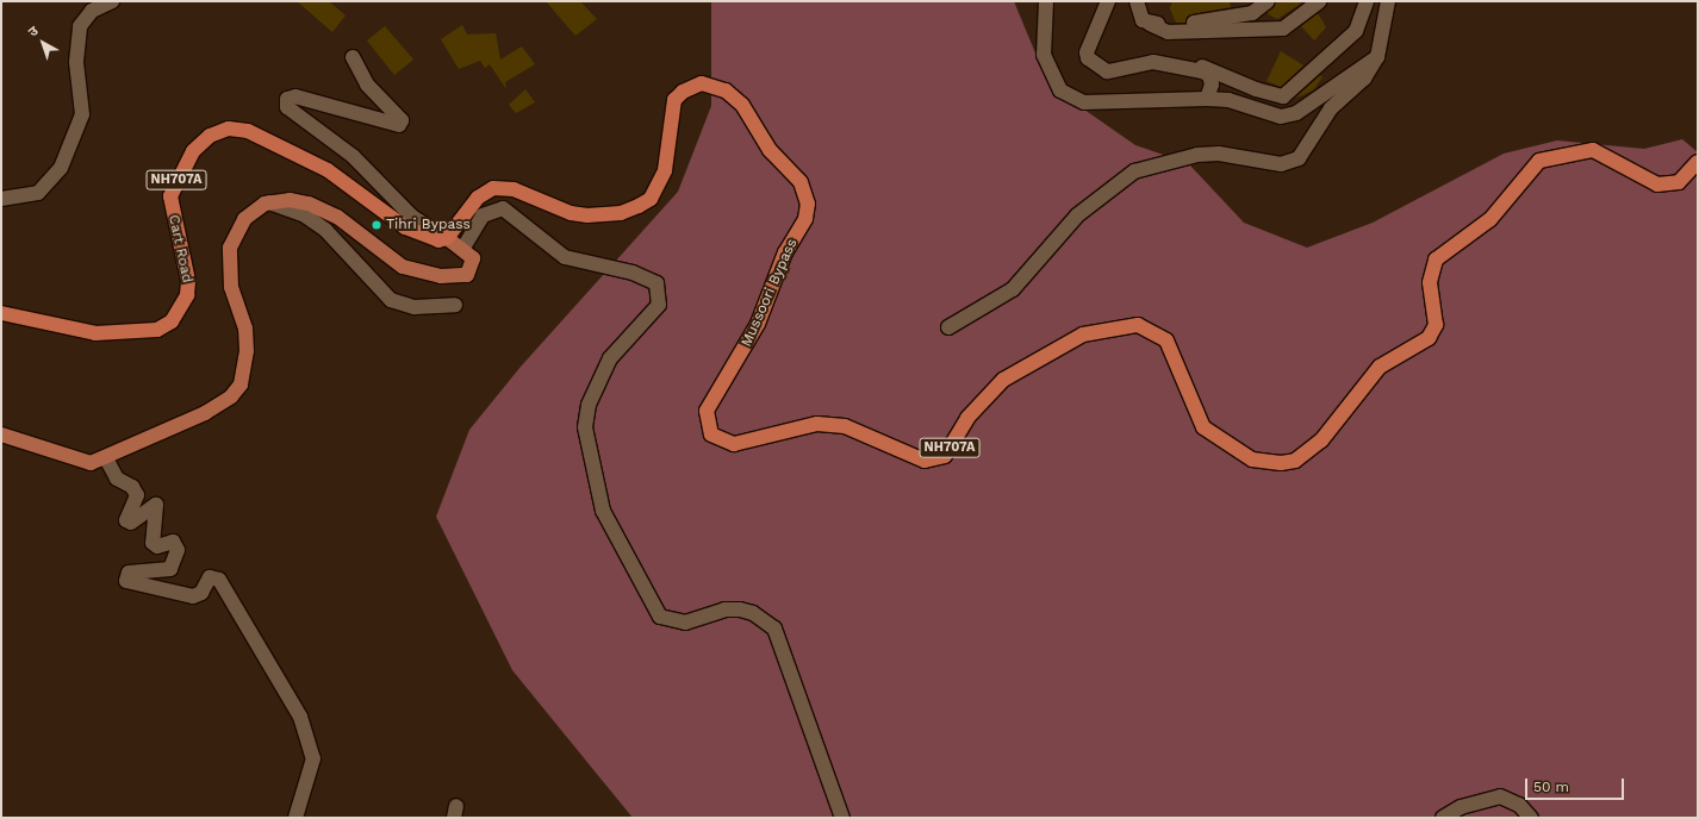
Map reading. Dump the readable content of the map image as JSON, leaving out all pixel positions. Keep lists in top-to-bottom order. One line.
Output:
{"streets":{"highway":["NH707A","Cart Road","Mussoori Bypass"]},"crossings":[["Cart Road","Mussoori Bypass"]],"places":["Tihri Bypass"],"scale_bar":"50 m","north":"top left"}
